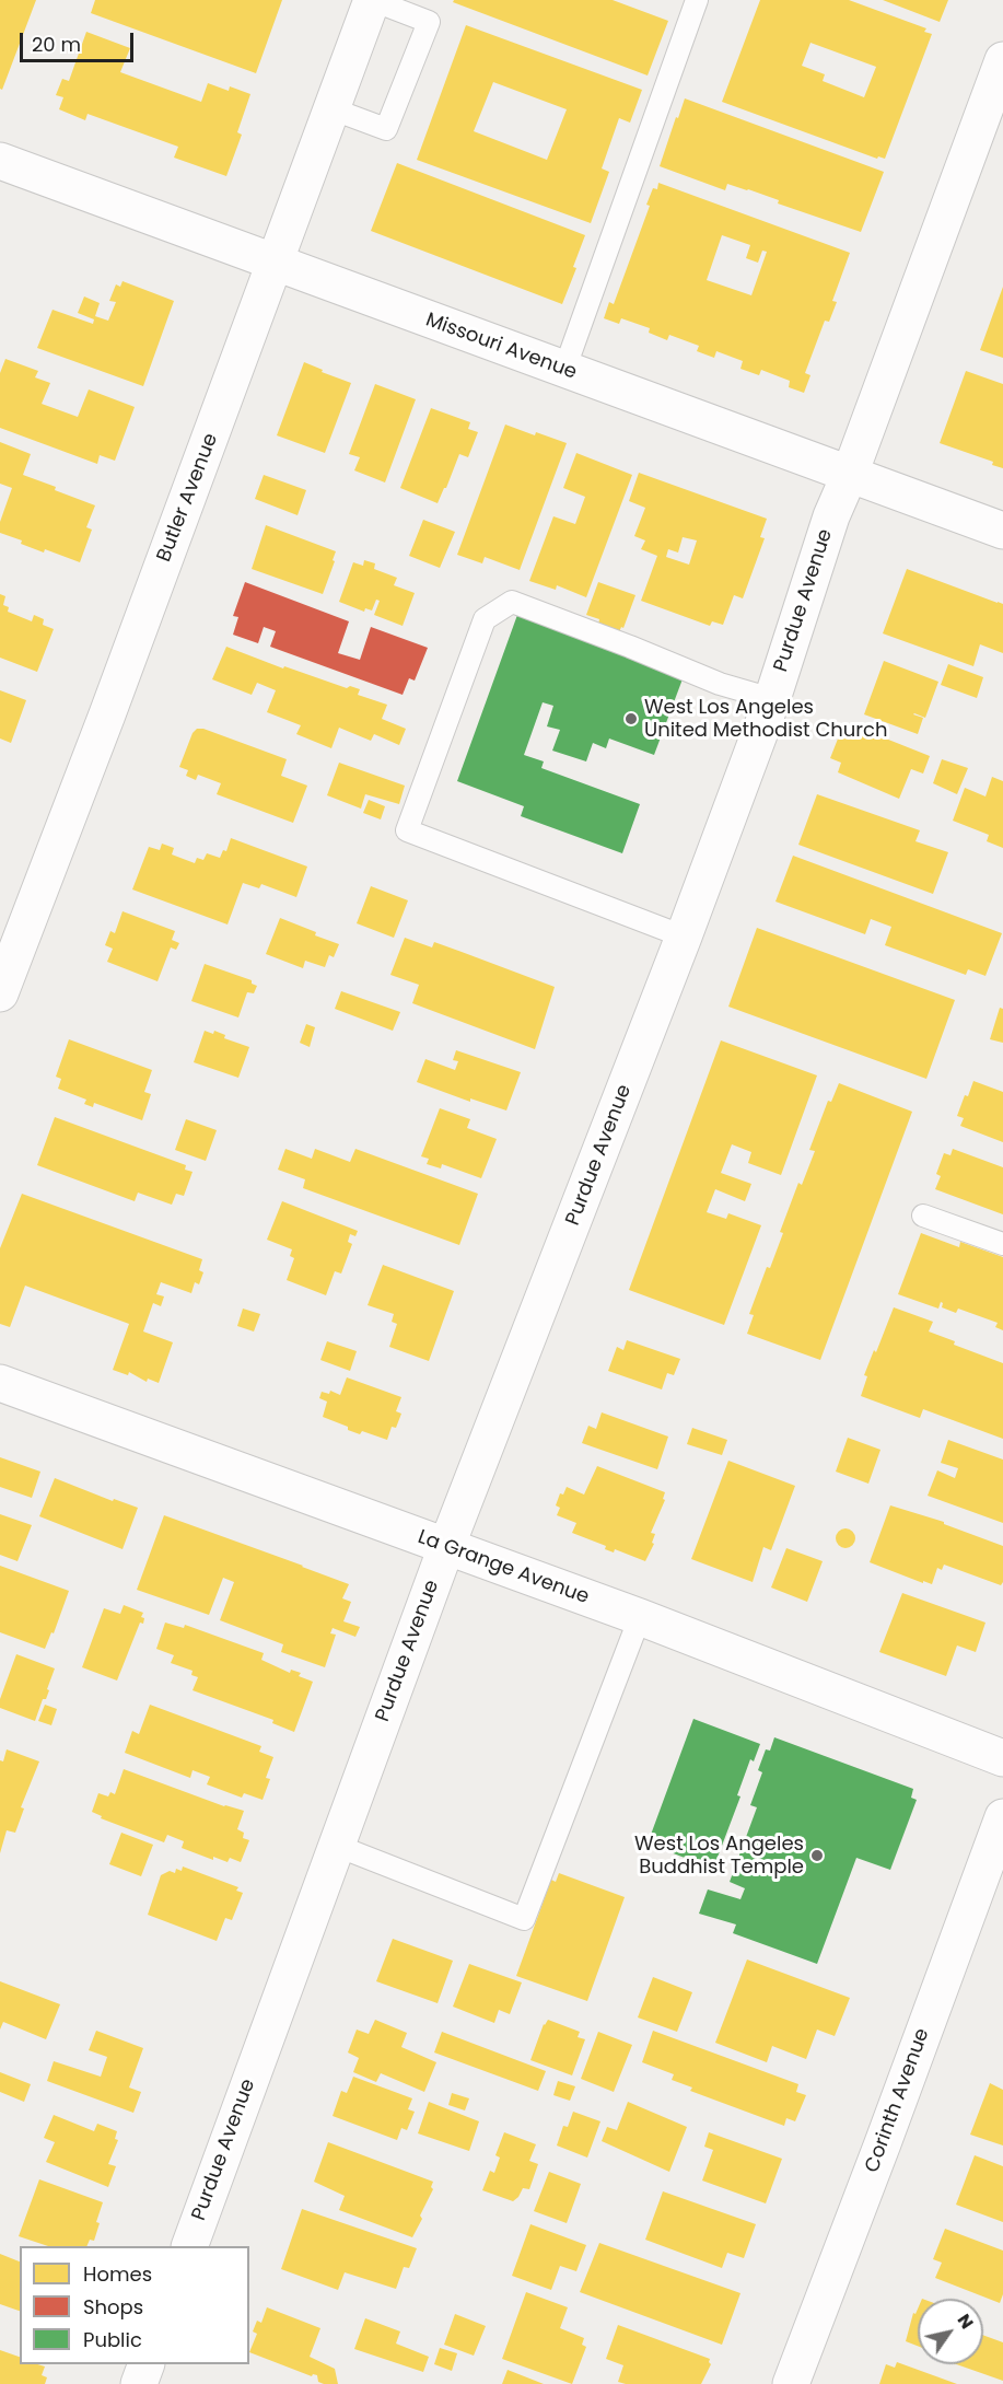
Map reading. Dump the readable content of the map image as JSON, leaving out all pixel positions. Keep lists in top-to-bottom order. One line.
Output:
{"streets":{"street":["Missouri Avenue","Butler Avenue","Purdue Avenue","La Grange Avenue","Corinth Avenue"]},"crossings":[["Missouri Avenue","Butler Avenue"],["Missouri Avenue","Purdue Avenue"],["Purdue Avenue","La Grange Avenue"]],"places":["West Los Angeles United Methodist Church","West Los Angeles Buddhist Temple"],"legend":["Homes","Shops","Public"],"scale_bar":"20 m","north":"top right"}
